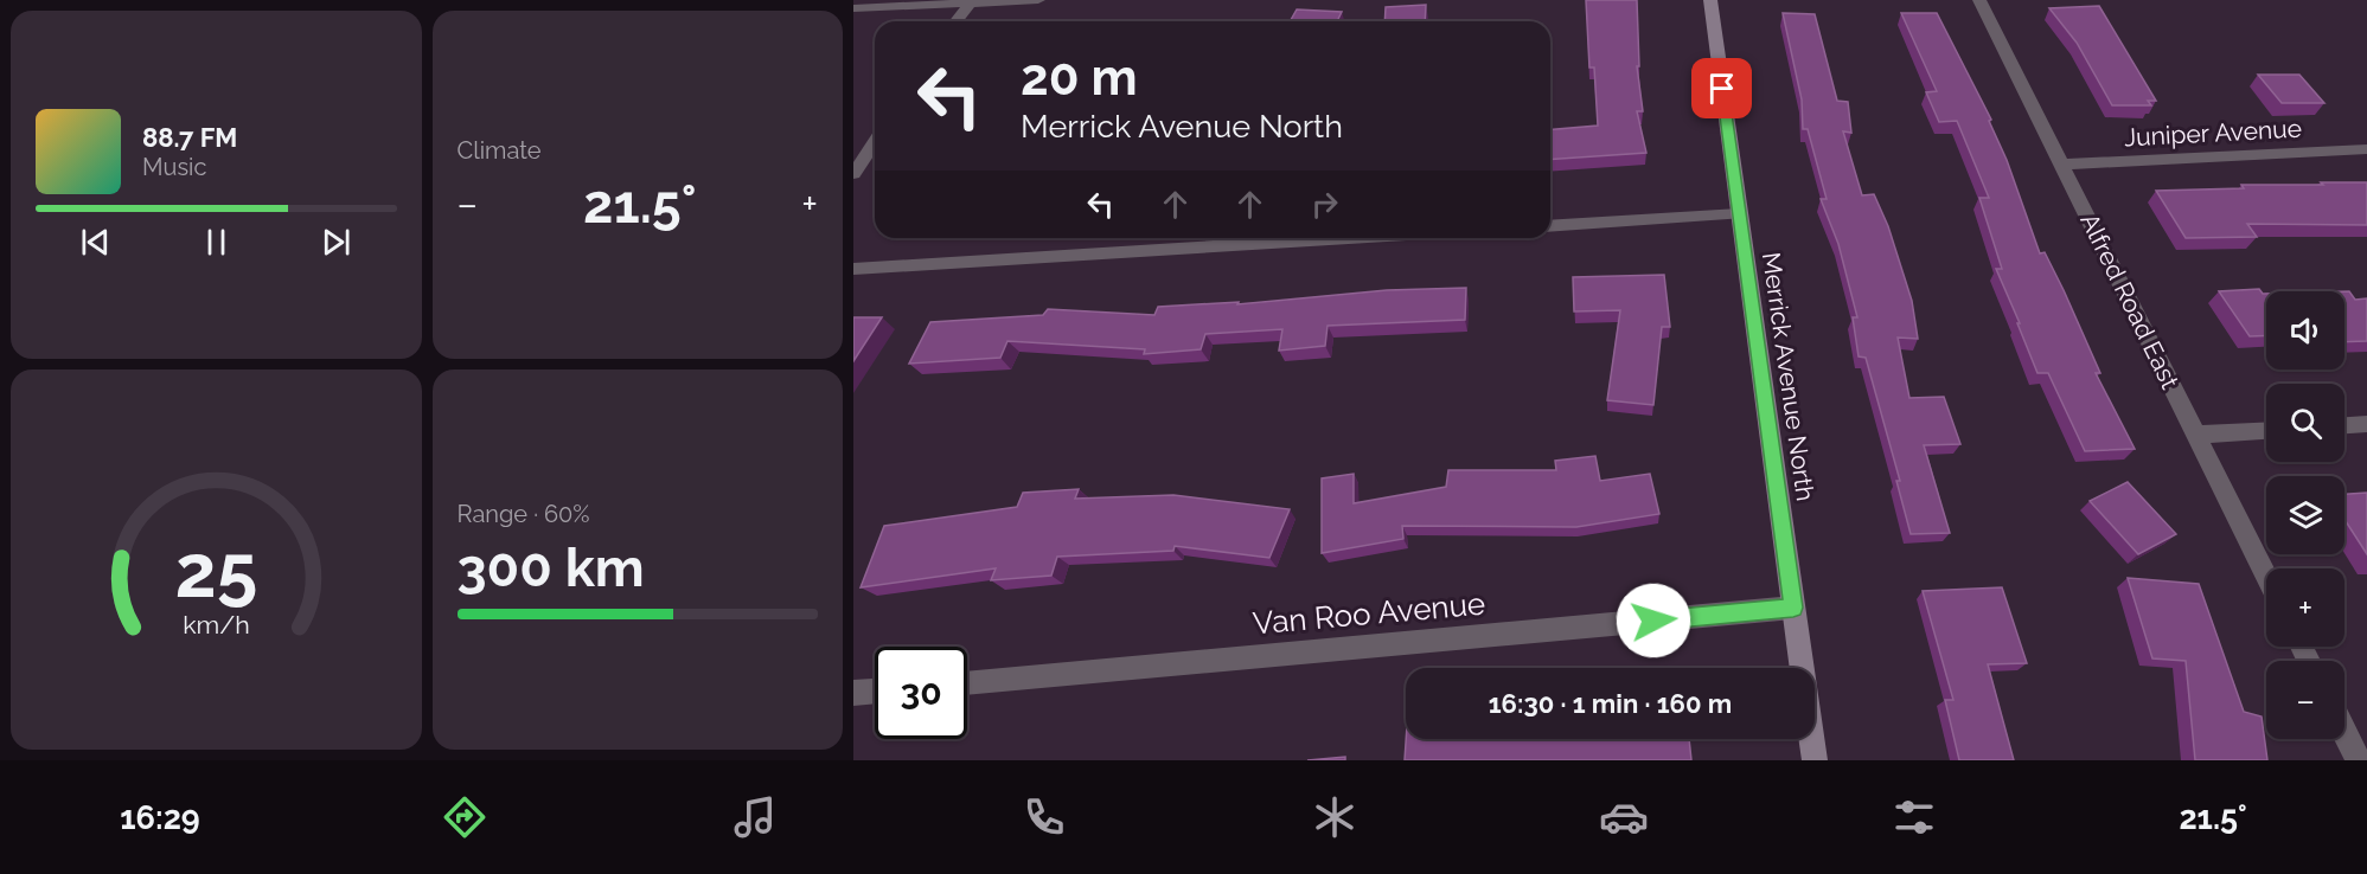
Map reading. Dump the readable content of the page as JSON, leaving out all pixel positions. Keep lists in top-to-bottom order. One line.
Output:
{"streets":{"main road":["Merrick Avenue North"],"street":["Juniper Avenue","Alfred Road East","Van Roo Avenue"]},"crossings":[["Juniper Avenue","Alfred Road East"],["Merrick Avenue North","Van Roo Avenue"]],"page":{"tile":["Climate",["Range · 60%","300 km"]],"turn":["20 m","Merrick Avenue North"],"song":["88.7 FM","Music"],"heat":["−","21.5°","+"],"map_buttons":["+","−"],"limit":"30","trip":"16:30 · 1 min · 160 m","tabs":["16:29","21.5°"],"gauge":["25","km/h"]}}
